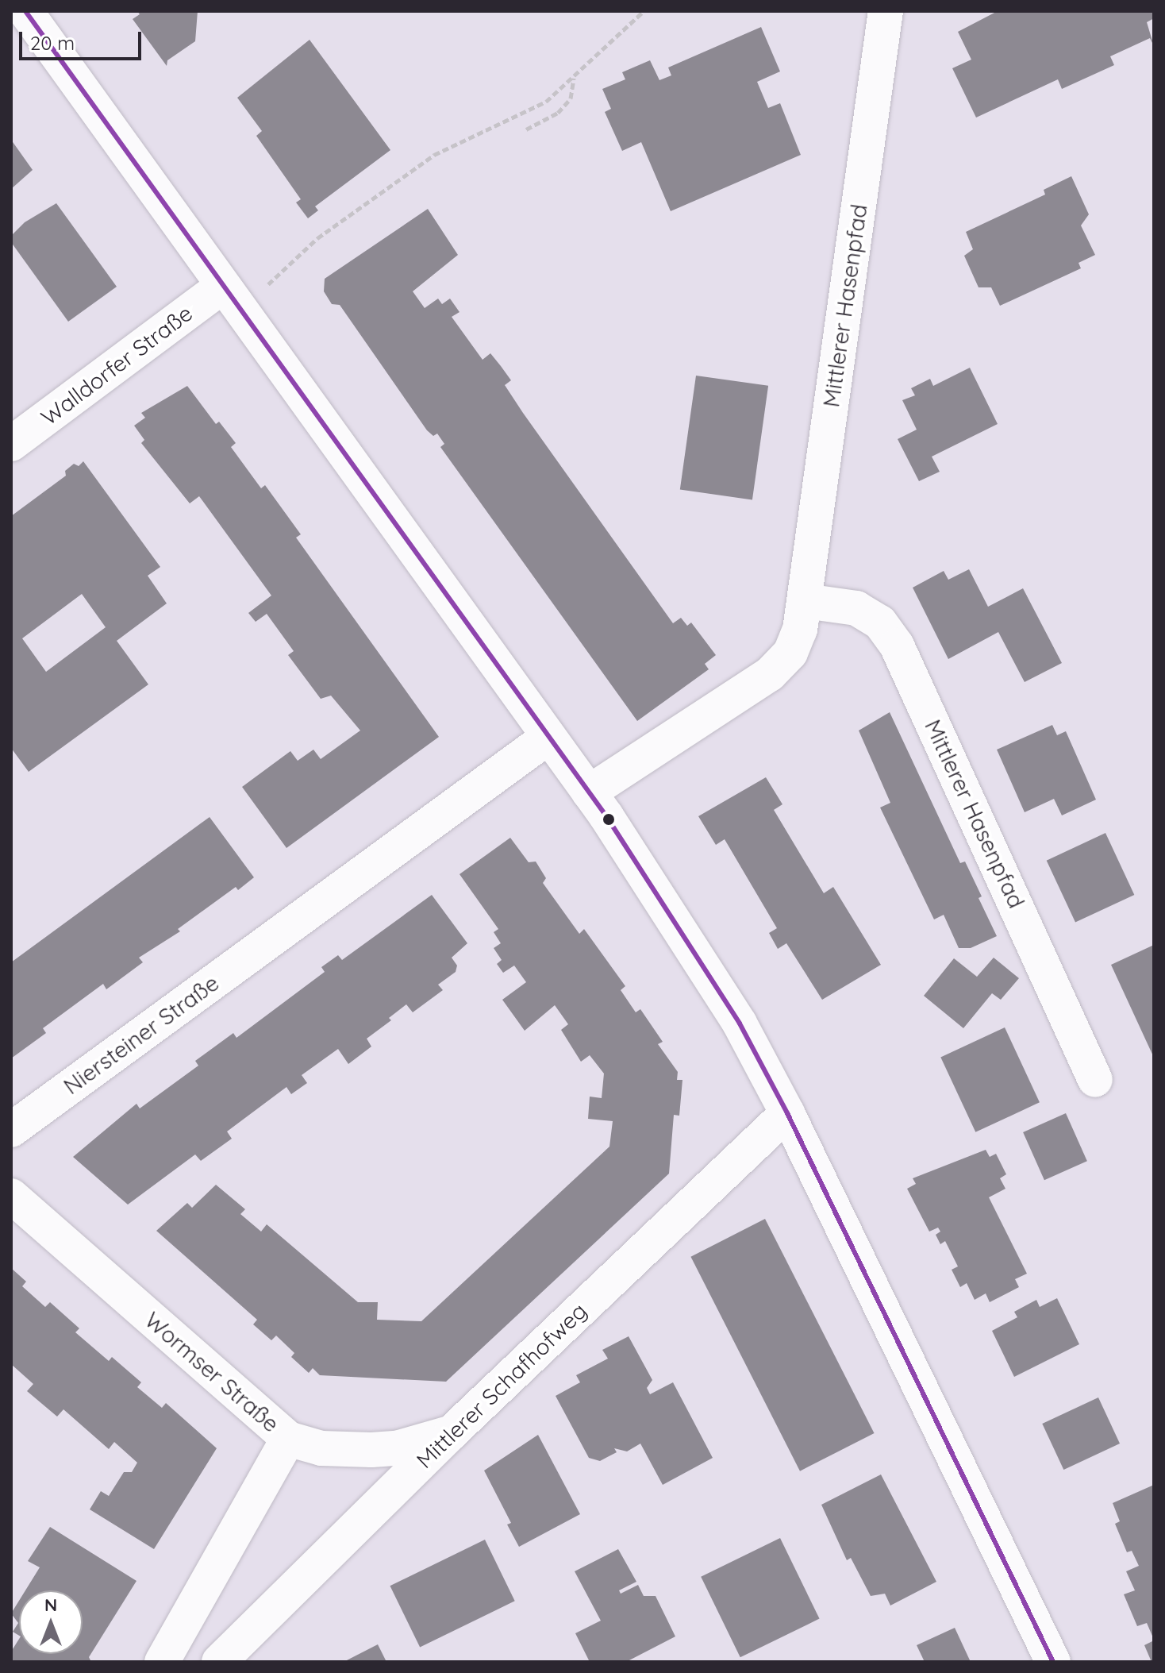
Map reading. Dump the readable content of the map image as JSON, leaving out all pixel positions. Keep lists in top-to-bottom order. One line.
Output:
{"streets":{"street":["Mittlerer Hasenpfad","Walldorfer Straße","Niersteiner Straße","Wormser Straße","Mittlerer Schafhofweg"]},"crossings":[["Wormser Straße","Mittlerer Schafhofweg"]],"scale_bar":"20 m","north":"top"}
